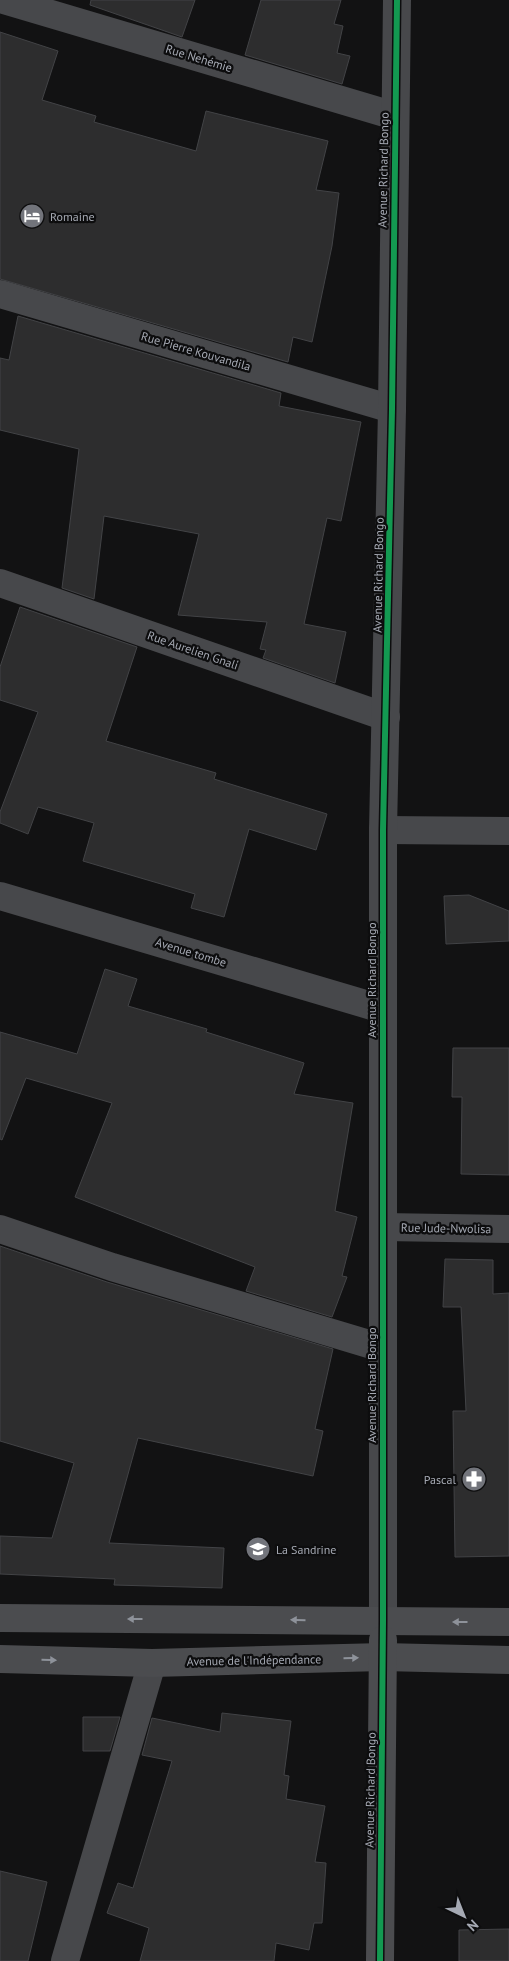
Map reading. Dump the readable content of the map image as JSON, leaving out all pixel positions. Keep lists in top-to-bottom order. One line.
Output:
{"streets":{"street":["Rue Nehémie","Avenue Richard Bongo","Rue Pierre Kouvandila","Rue Aurelien Gnali","Avenue tombe","Rue Jude-Nwolisa","Avenue de l'Indépendance"]},"crossings":[["Rue Nehémie","Avenue Richard Bongo"],["Avenue Richard Bongo","Rue Pierre Kouvandila"],["Avenue Richard Bongo","Rue Aurelien Gnali"],["Avenue Richard Bongo","Avenue tombe"],["Avenue Richard Bongo","Rue Jude-Nwolisa"],["Avenue Richard Bongo","Avenue de l'Indépendance"]],"places":{"hotel":["Romaine"],"pharmacy":["Pascal"],"school or university":["La Sandrine"]},"north":"bottom right"}
